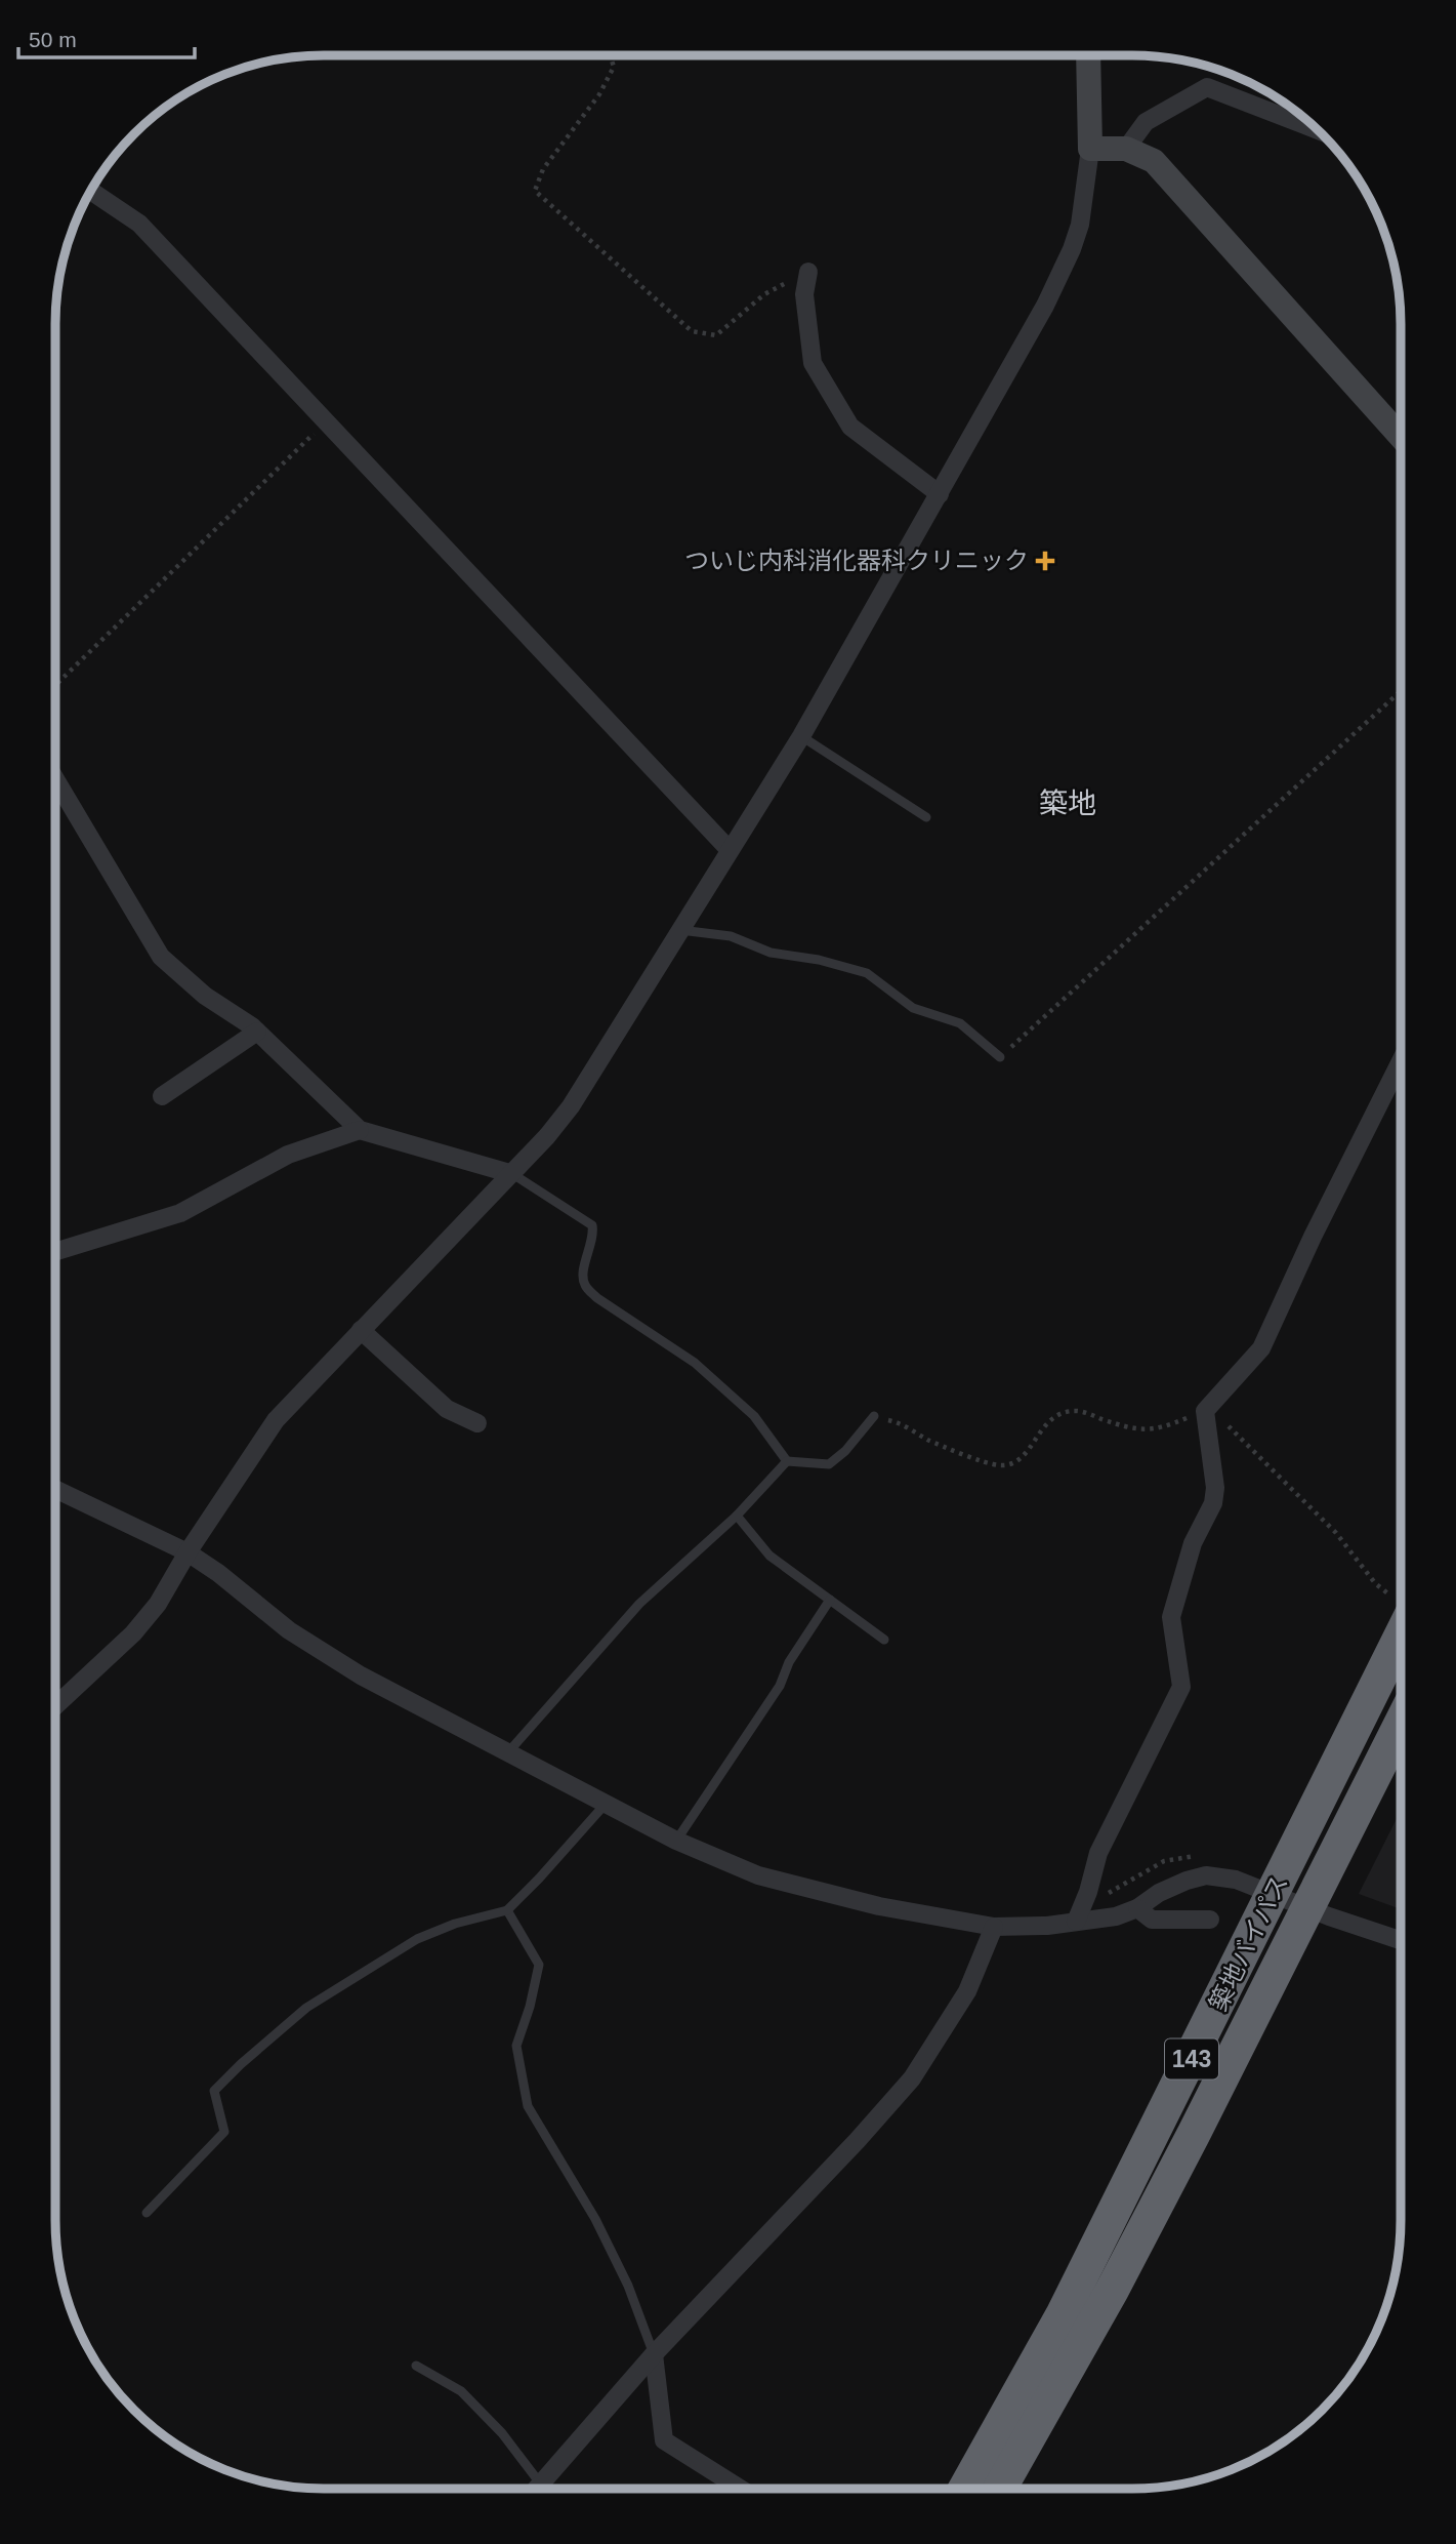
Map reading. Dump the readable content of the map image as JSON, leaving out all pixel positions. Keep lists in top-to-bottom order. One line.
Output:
{"streets":{"highway":["築地バイパス","143"]},"districts":["築地"],"places":{"health":["ついじ内科消化器科クリニック"]},"scale_bar":"50 m"}
